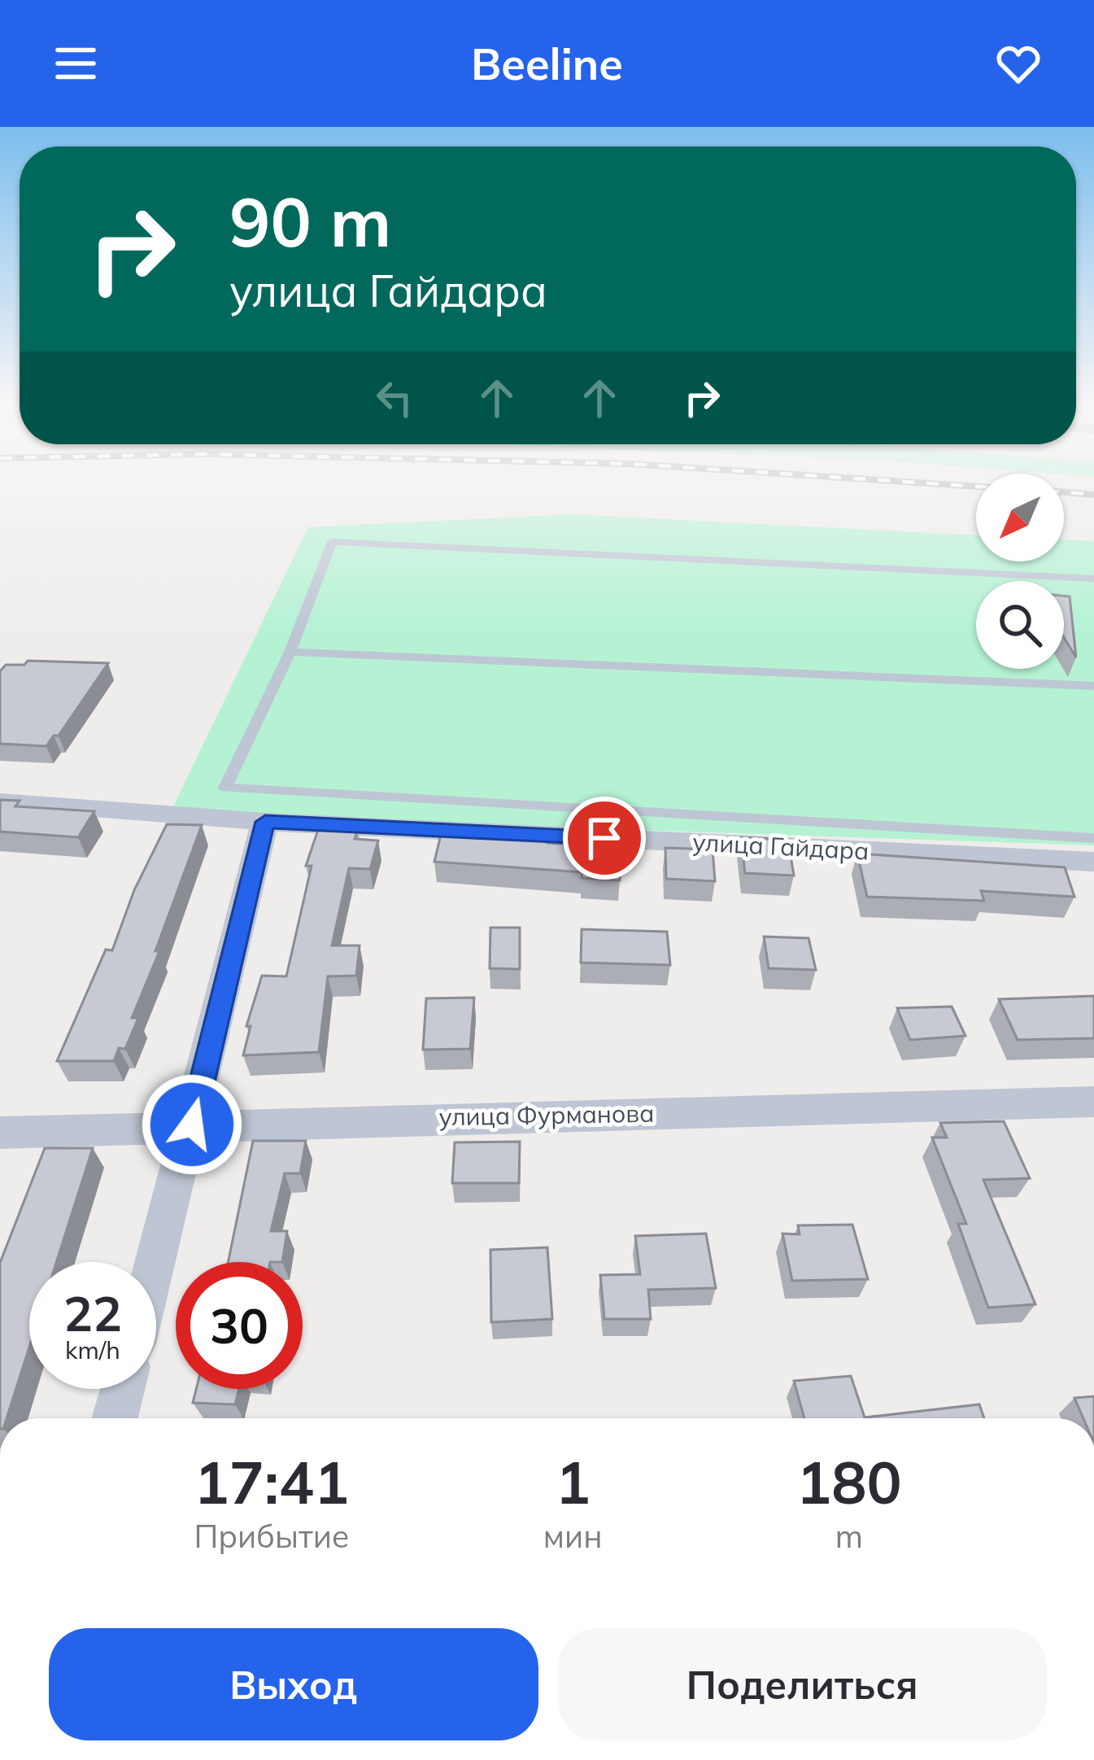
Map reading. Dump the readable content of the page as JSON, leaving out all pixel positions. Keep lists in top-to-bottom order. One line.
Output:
{"streets":{"street":["улица Гайдара","улица Фурманова"]},"north":"bottom left","page":{"header":"Beeline","turn":["90 m","улица Гайдара"],"speed":"22 km/h","limit":"30","eta":["17:41","Прибытие","1","мин","180","m"],"buttons":["Выход","Поделиться"]}}
